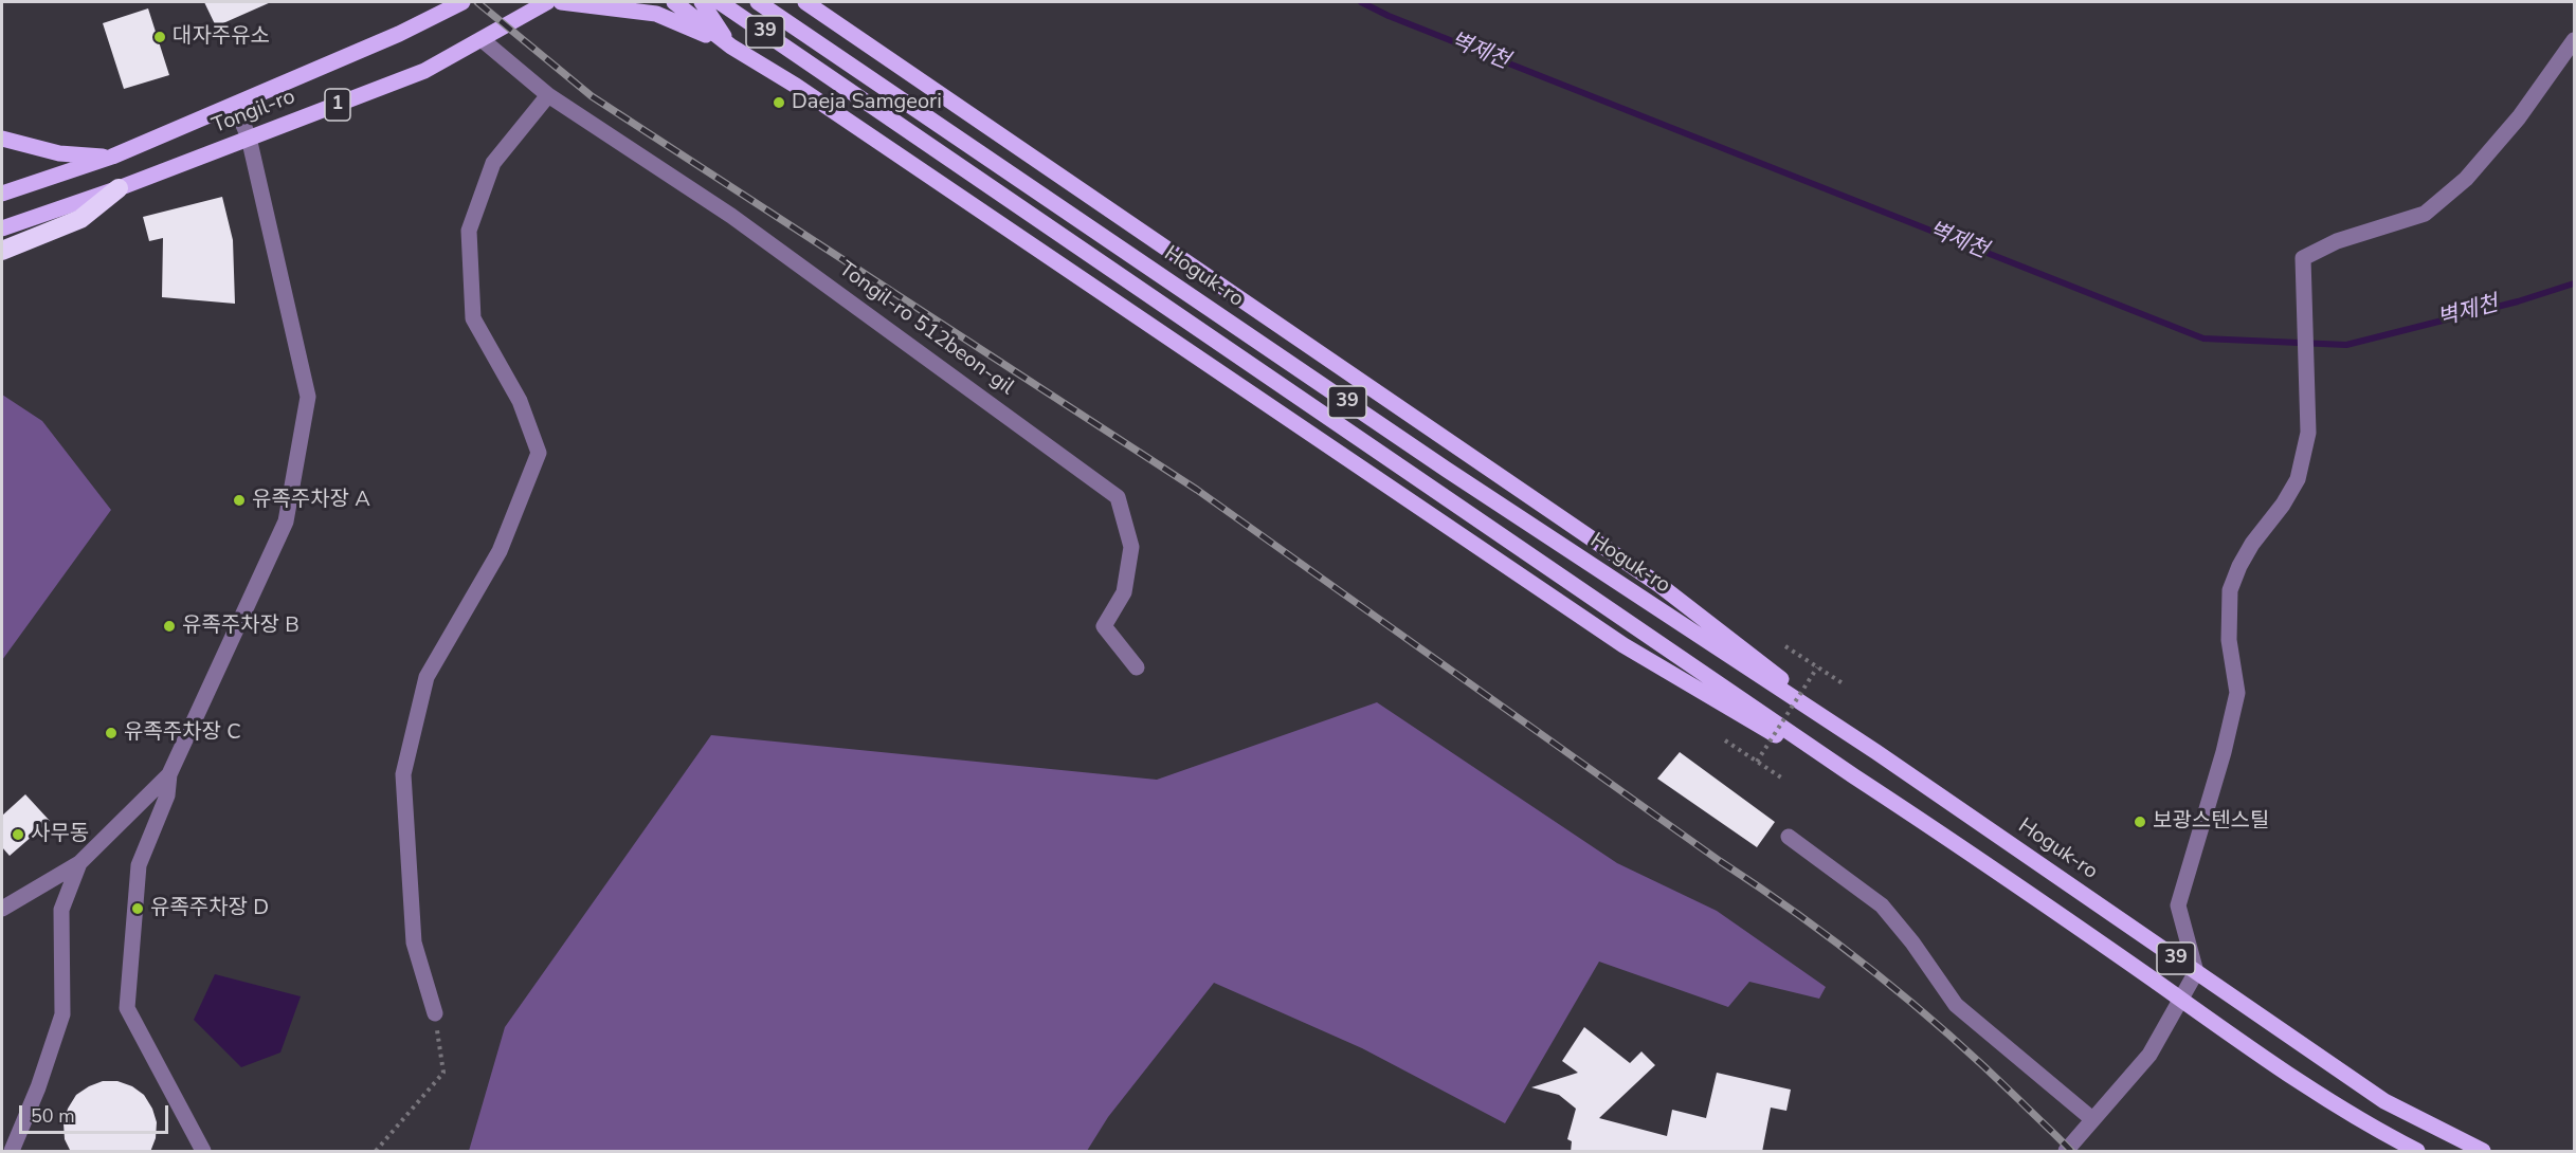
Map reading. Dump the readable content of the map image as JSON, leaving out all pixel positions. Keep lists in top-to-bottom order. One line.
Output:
{"streets":{"main road":["39","1","Tongil-ro","Hoguk-ro"],"street":["Tongil-ro 512beon-gil"]},"crossings":[["Tongil-ro","Tongil-ro 512beon-gil"]],"water":["벽제천"],"places":["대자주유소","Daeja Samgeori","유족주차장 A","유족주차장 B","유족주차장 C","보광스텐스틸","사무동","유족주차장 D"],"scale_bar":"50 m"}
